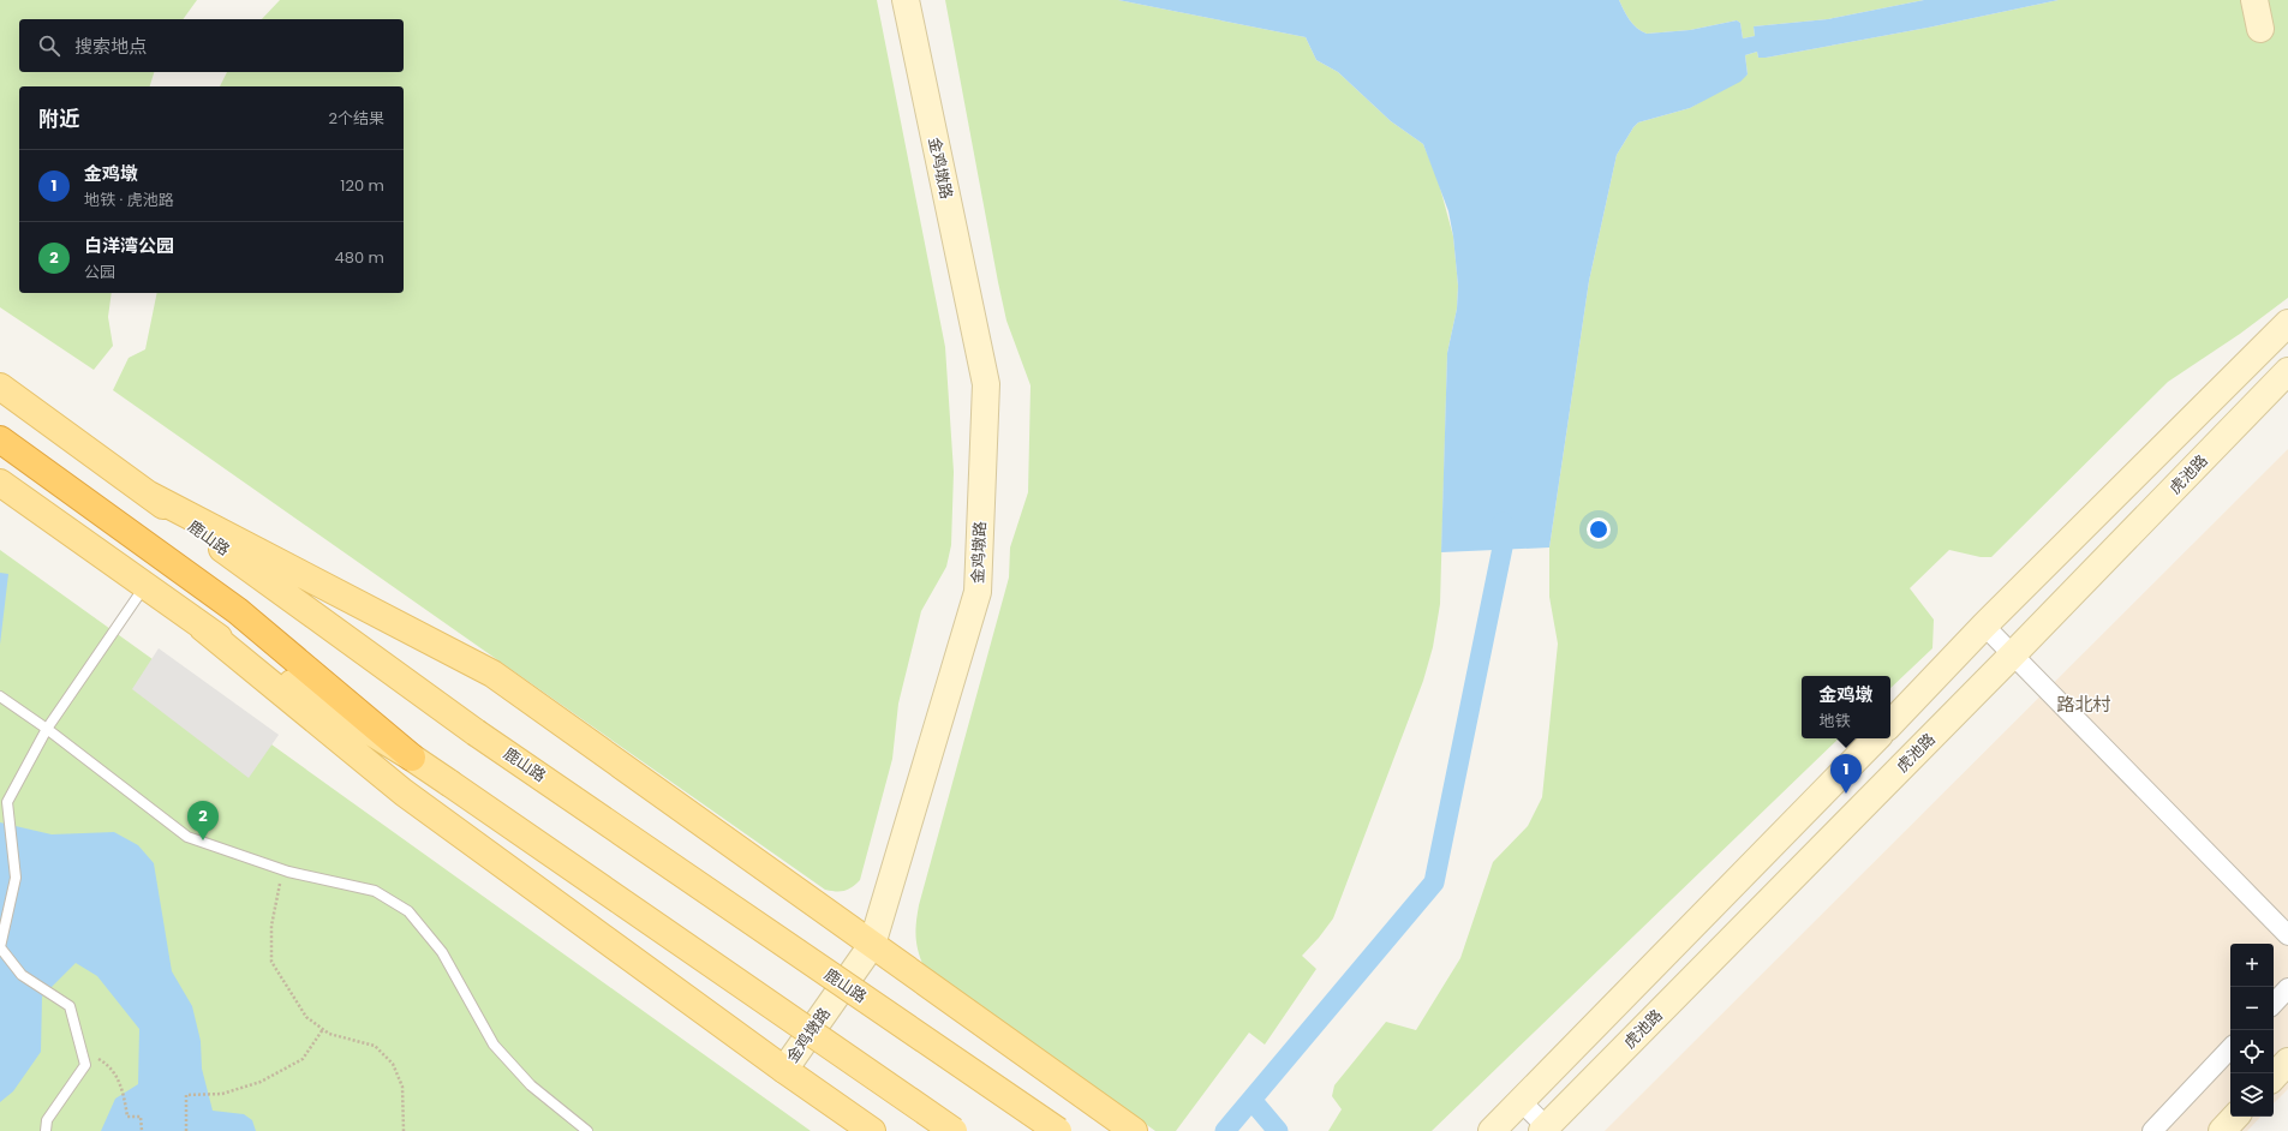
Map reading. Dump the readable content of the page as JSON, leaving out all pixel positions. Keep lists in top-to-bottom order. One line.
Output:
{"streets":{"main road":["金鸡墩路","虎池路","鹿山路"]},"districts":["路北村"],"page":{"search":"搜索地点","heading":["附近","2个结果"],"list":[{"mark":"1","name":"金鸡墩","note":"地铁 · 虎池路","value":"120 m"},{"mark":"2","name":"白洋湾公园","note":"公园","value":"480 m"}],"popup":["金鸡墩","地铁"],"pins":["1","2"],"map_buttons":["+","−"]}}
